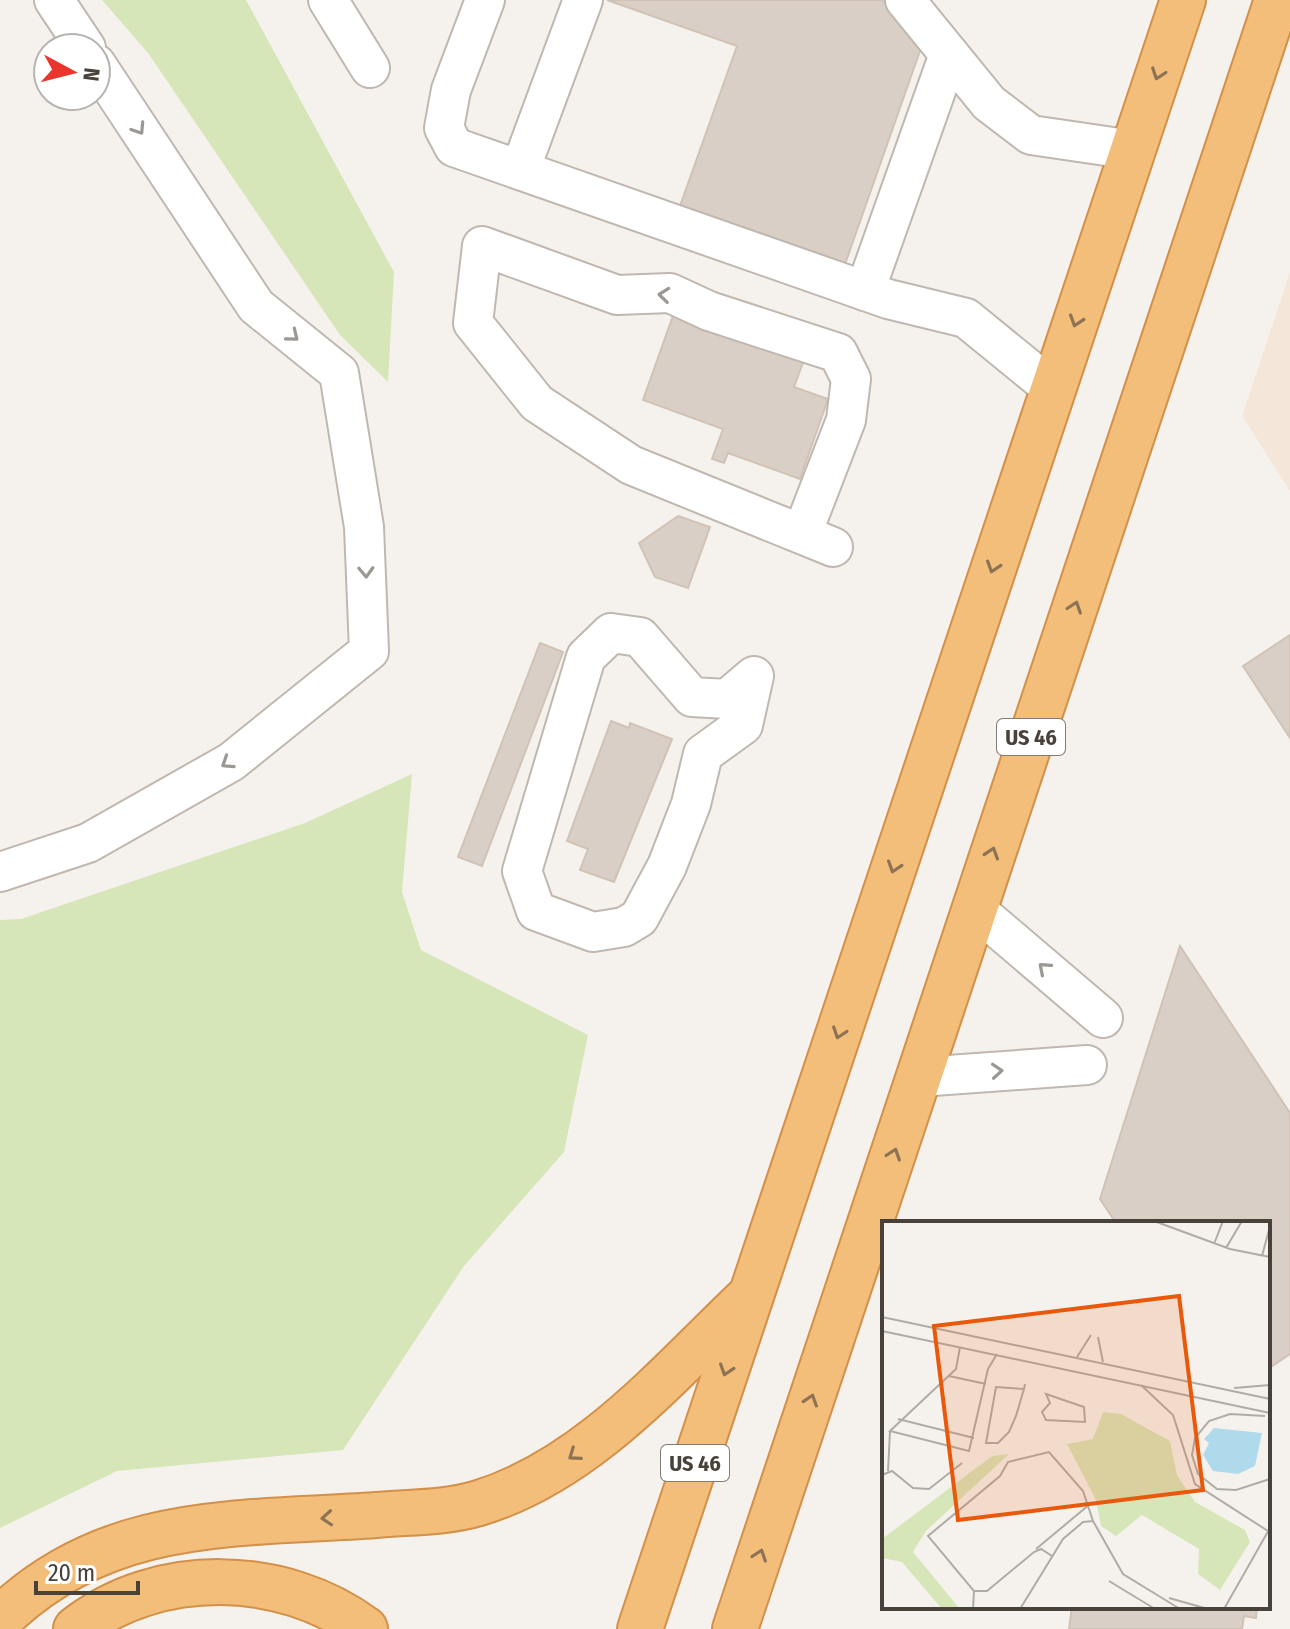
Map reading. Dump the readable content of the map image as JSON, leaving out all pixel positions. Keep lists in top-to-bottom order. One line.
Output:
{"streets":{"highway":["US 46"]},"scale_bar":"20 m","north":"right"}
